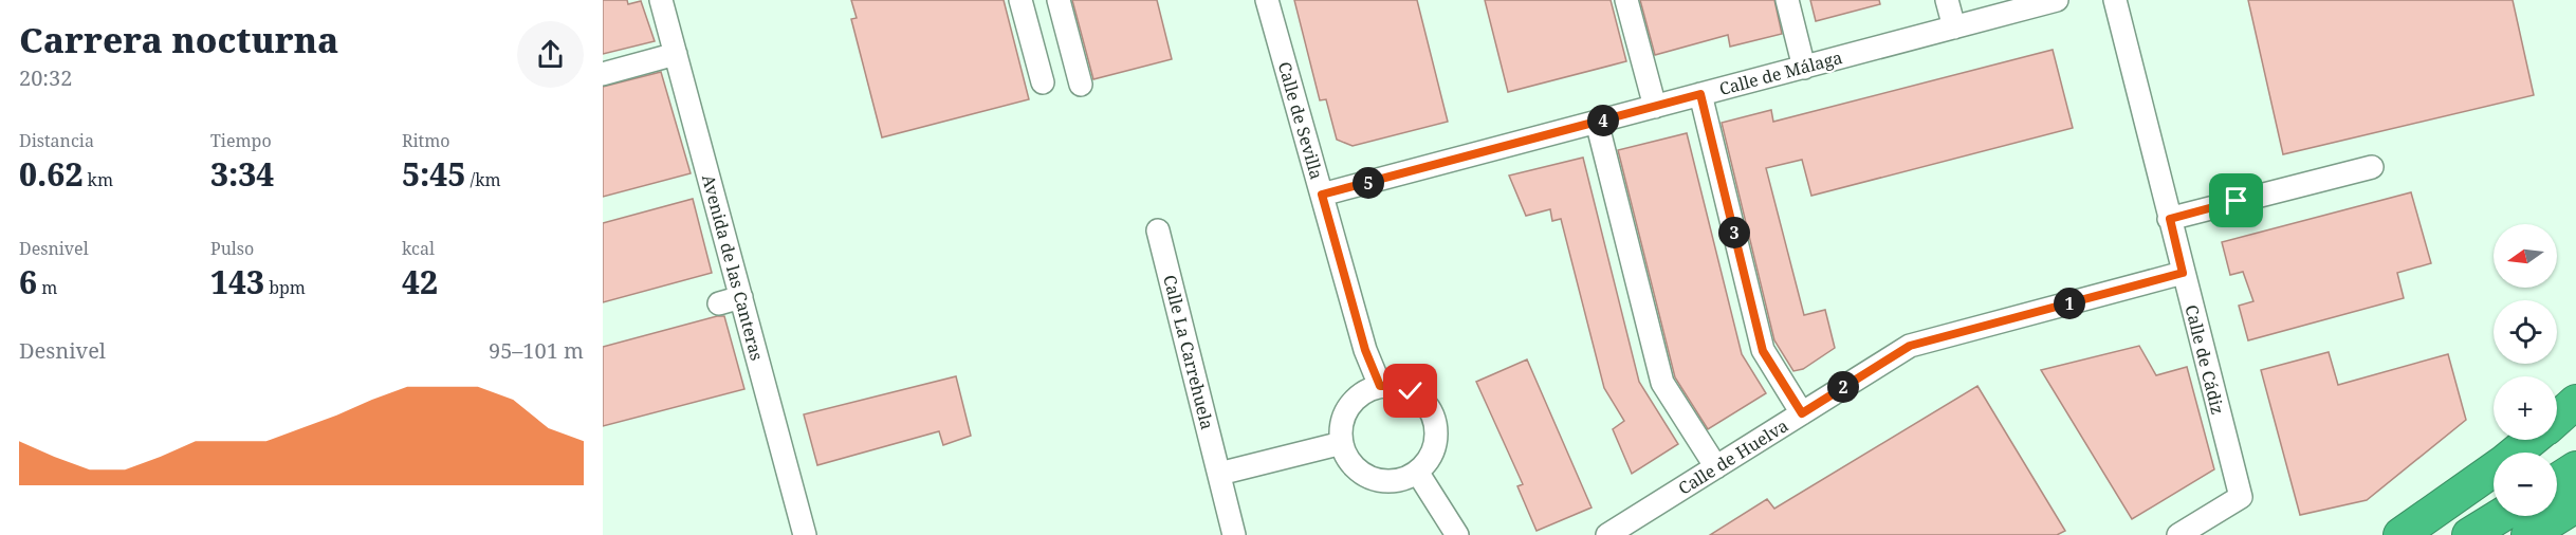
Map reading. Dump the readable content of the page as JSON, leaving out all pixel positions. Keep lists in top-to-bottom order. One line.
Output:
{"streets":{"street":["Calle de Málaga","Calle de Sevilla","Avenida de las Canteras","Calle La Carrehuela","Calle de Cádiz","Calle de Huelva"]},"crossings":[["Calle de Málaga","Calle de Sevilla"],["Calle de Cádiz","Calle de Huelva"]],"north":"left","page":{"heading":["Carrera nocturna","20:32"],"pins":["4","5","3","1","2"],"stats":[["Distancia","0.62 km"],["Tiempo","3:34"],["Ritmo","5:45 /km"],["Desnivel","6 m"],["Pulso","143 bpm"],["kcal","42"]],"map_buttons":["+","−"],"chart":["Desnivel","95–101 m"]}}
